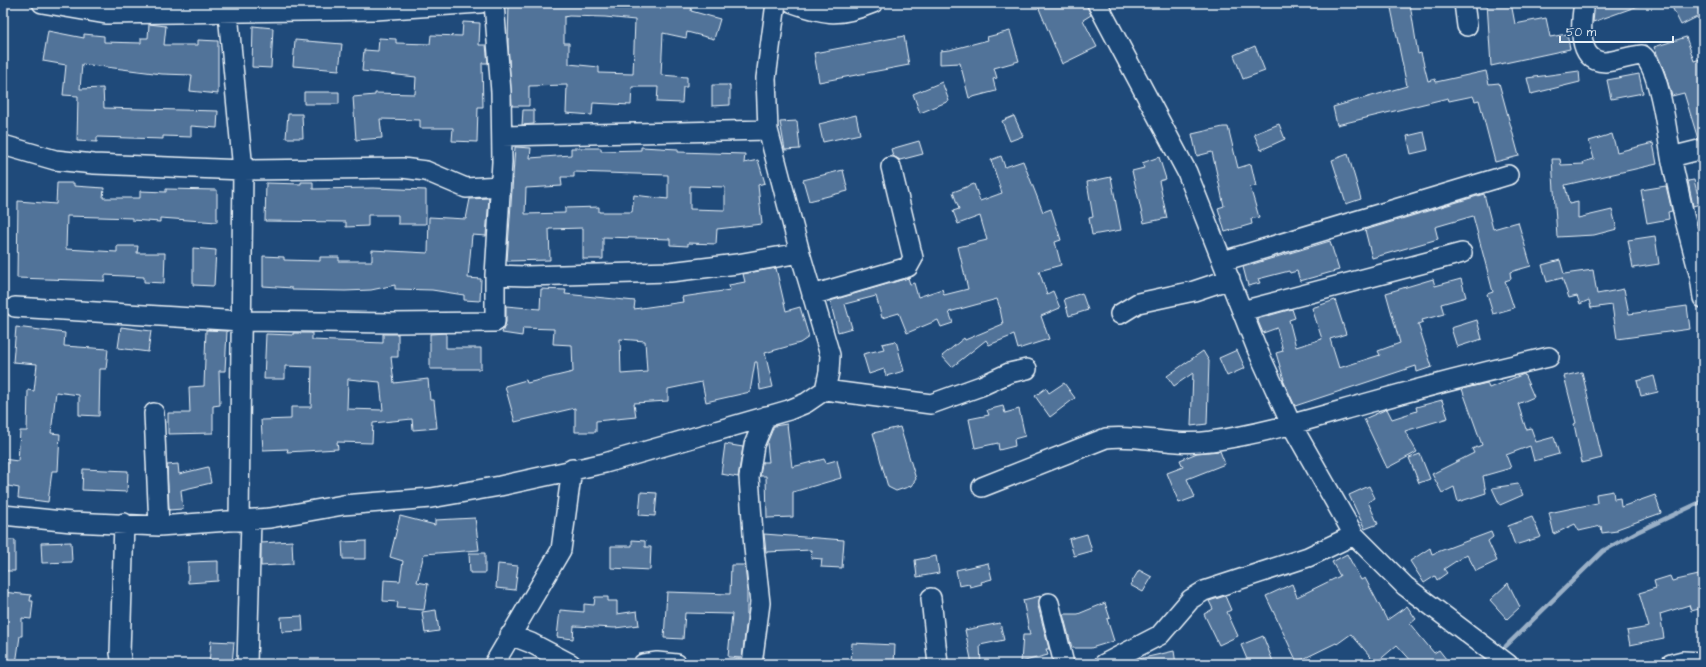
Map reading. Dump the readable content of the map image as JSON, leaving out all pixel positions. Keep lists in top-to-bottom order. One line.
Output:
{"scale_bar":"50 m"}
